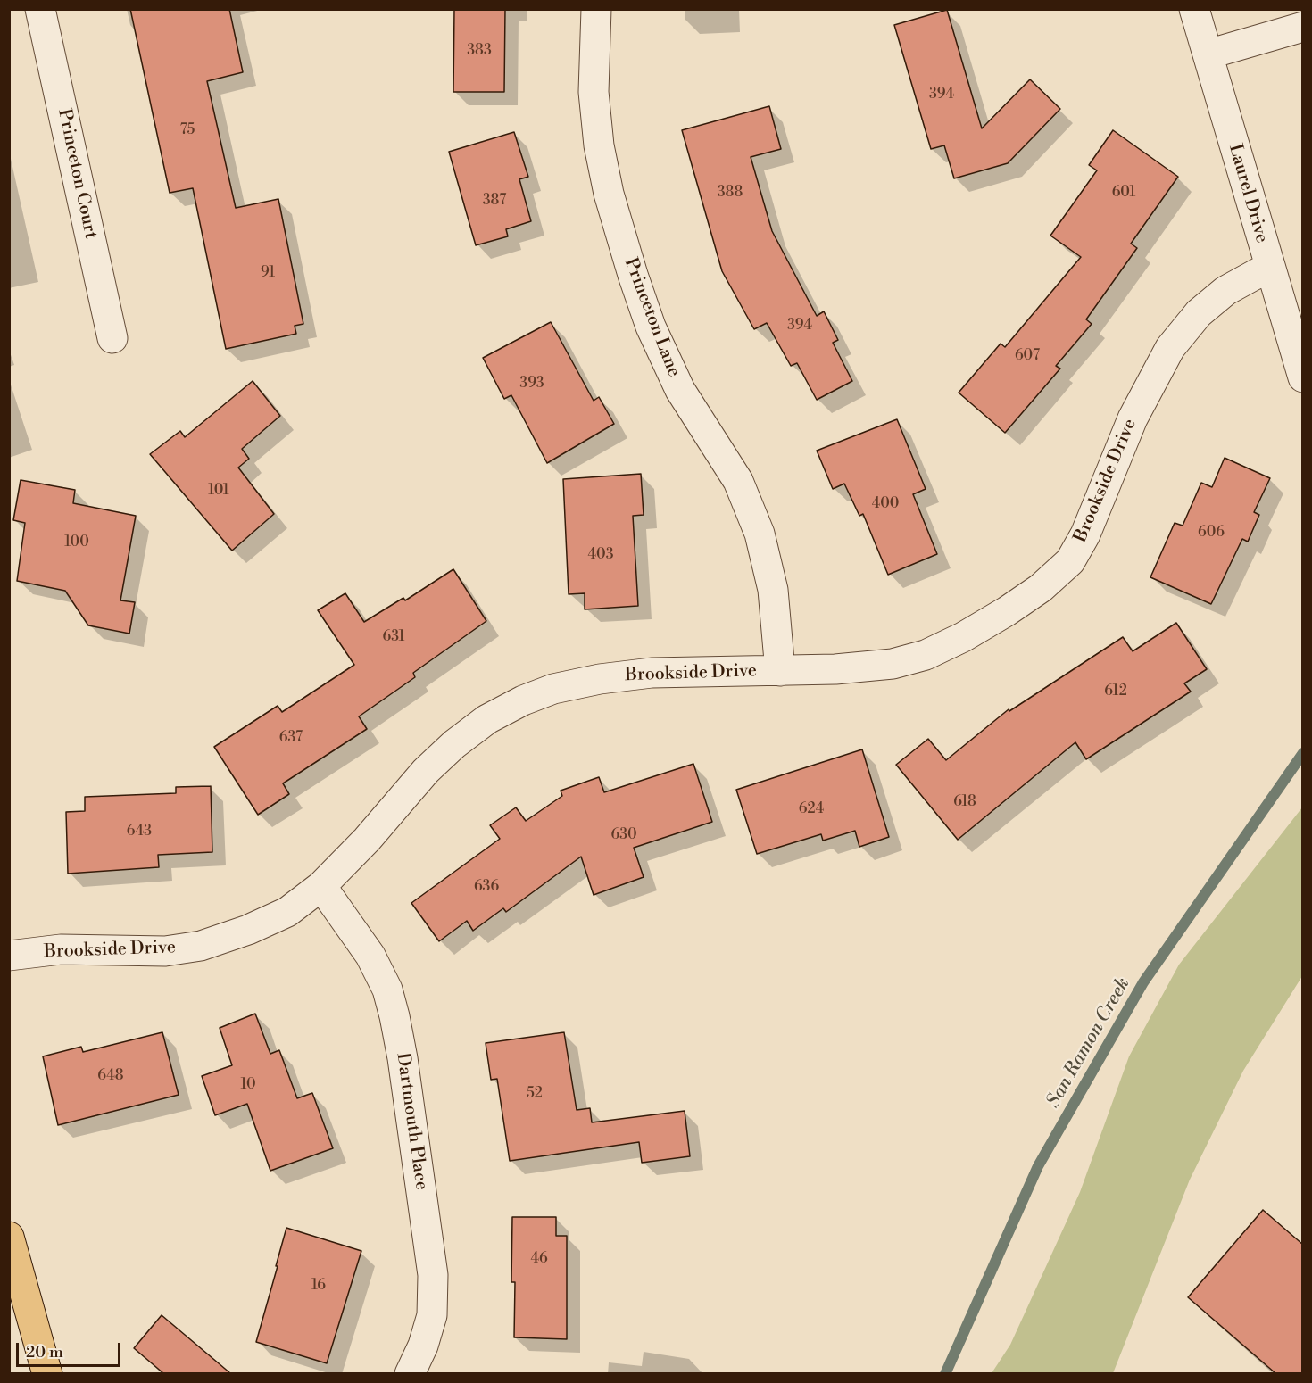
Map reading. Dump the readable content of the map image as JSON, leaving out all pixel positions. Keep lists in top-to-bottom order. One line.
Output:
{"streets":{"street":["Princeton Court","Laurel Drive","Princeton Lane","Brookside Drive","Dartmouth Place"]},"crossings":[["Laurel Drive","Brookside Drive"],["Princeton Lane","Brookside Drive"],["Brookside Drive","Dartmouth Place"]],"water":["San Ramon Creek"],"house_numbers":["383","394","75","388","601","387","91","394","607","393","101","400","606","100","403","631","612","637","618","624","643","630","636","648","10","52","46","16"],"scale_bar":"20 m"}
